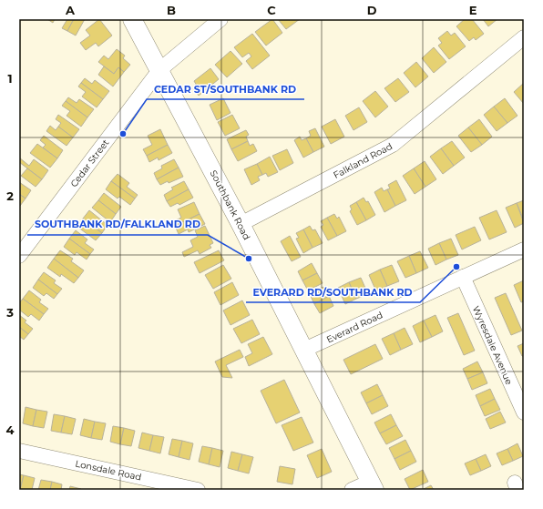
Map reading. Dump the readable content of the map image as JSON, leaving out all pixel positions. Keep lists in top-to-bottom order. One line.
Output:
{"streets":{"street":["Falkland Road","Cedar Street","Southbank Road","Everard Road","Wyresdale Avenue","Lonsdale Road"]},"crossings":[["Falkland Road","Southbank Road"],["Cedar Street","Southbank Road"],["Southbank Road","Everard Road"],["Everard Road","Wyresdale Avenue"]],"places":["CEDAR ST/SOUTHBANK RD","SOUTHBANK RD/FALKLAND RD","EVERARD RD/SOUTHBANK RD"],"grid":{"columns":["A","B","C","D","E"],"rows":["1","2","3","4"]}}
